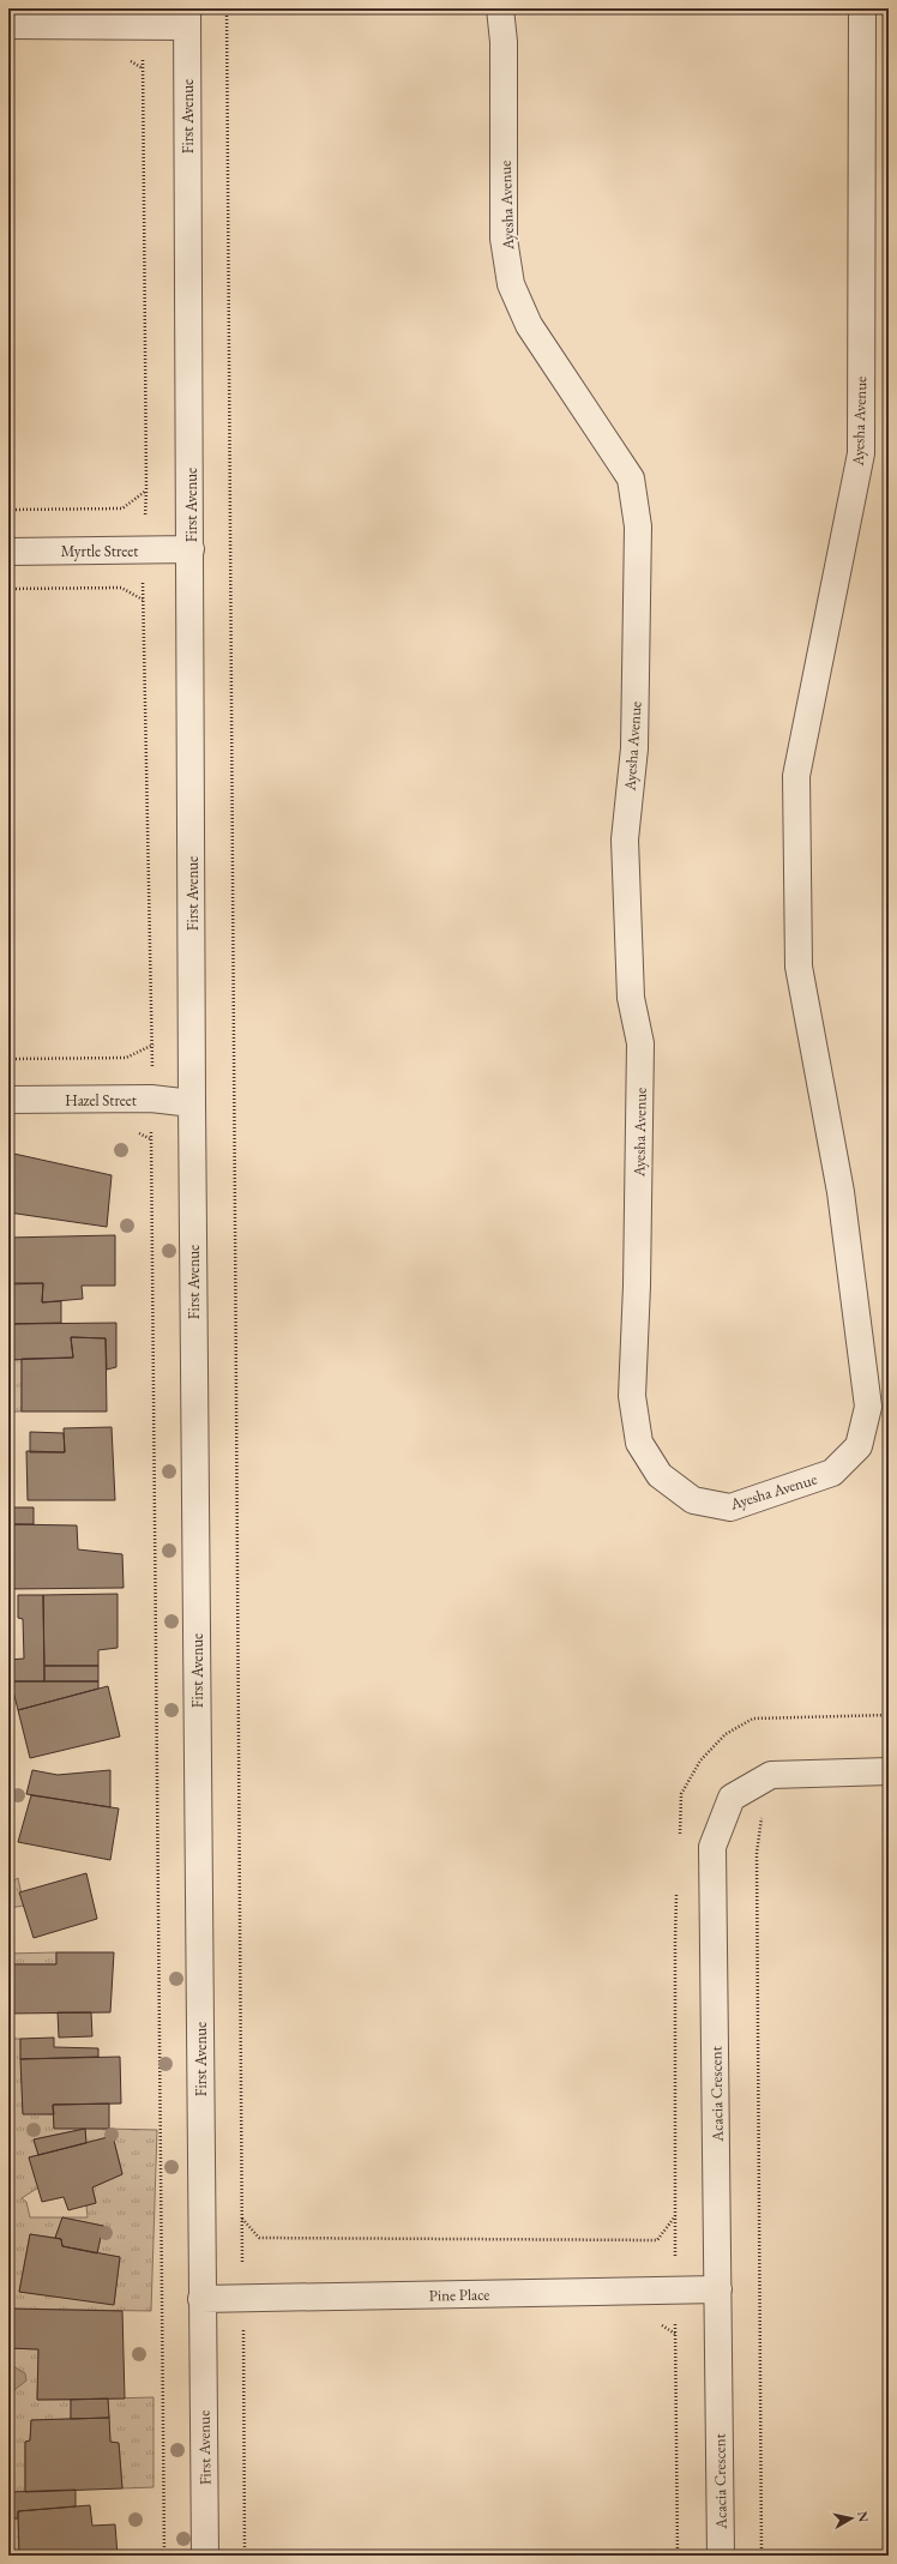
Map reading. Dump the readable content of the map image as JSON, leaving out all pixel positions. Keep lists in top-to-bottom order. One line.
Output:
{"streets":{"street":["First Avenue","Ayesha Avenue","Myrtle Street","Hazel Street","Acacia Crescent","Pine Place"]},"crossings":[["First Avenue","Myrtle Street"],["First Avenue","Hazel Street"],["First Avenue","Pine Place"],["Acacia Crescent","Pine Place"]],"north":"right"}
